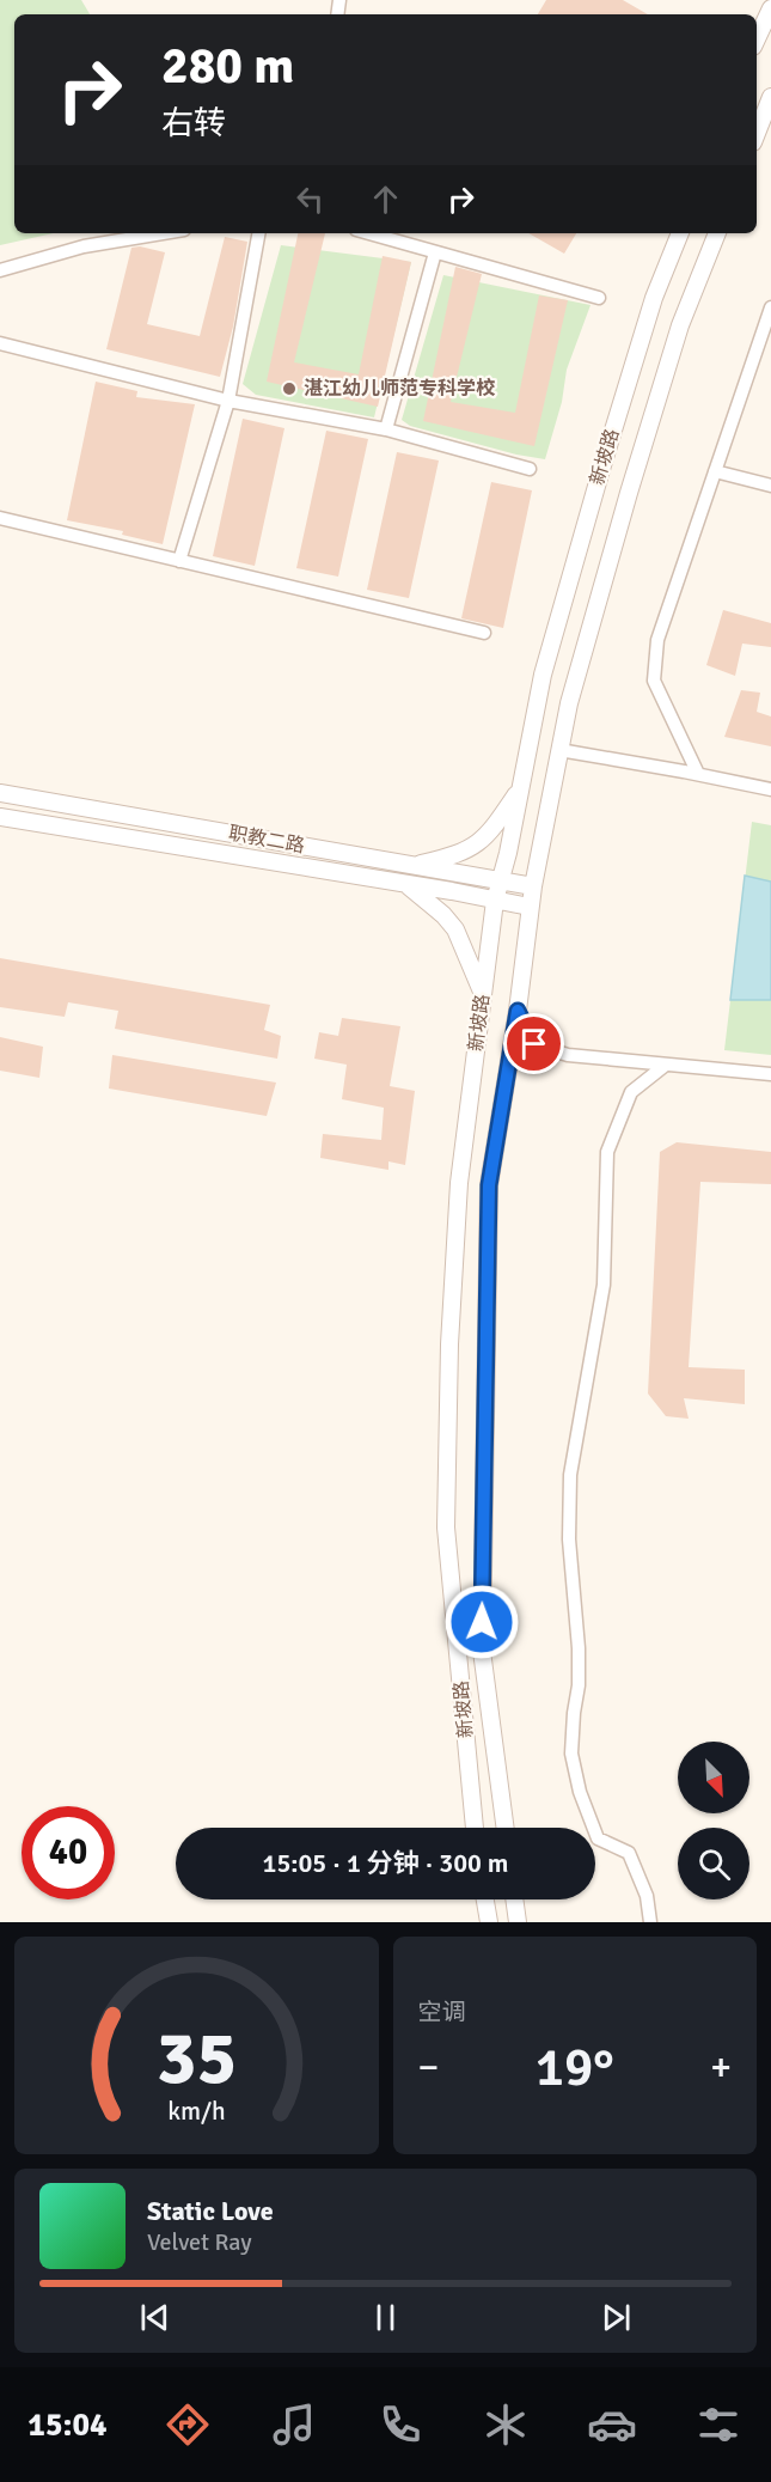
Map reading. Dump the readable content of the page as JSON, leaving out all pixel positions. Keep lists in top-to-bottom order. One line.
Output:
{"streets":{"street":["新坡路","职教二路"]},"crossings":[["新坡路","职教二路"]],"places":["湛江幼儿师范专科学校"],"north":"bottom right","page":{"turn":["280 m","右转"],"limit":"40","trip":"15:05 · 1 分钟 · 300 m","tile":"空调","heat":["−","19°","+"],"song":["Static Love","Velvet Ray"],"tabs":"15:04","gauge":["35","km/h"]}}
